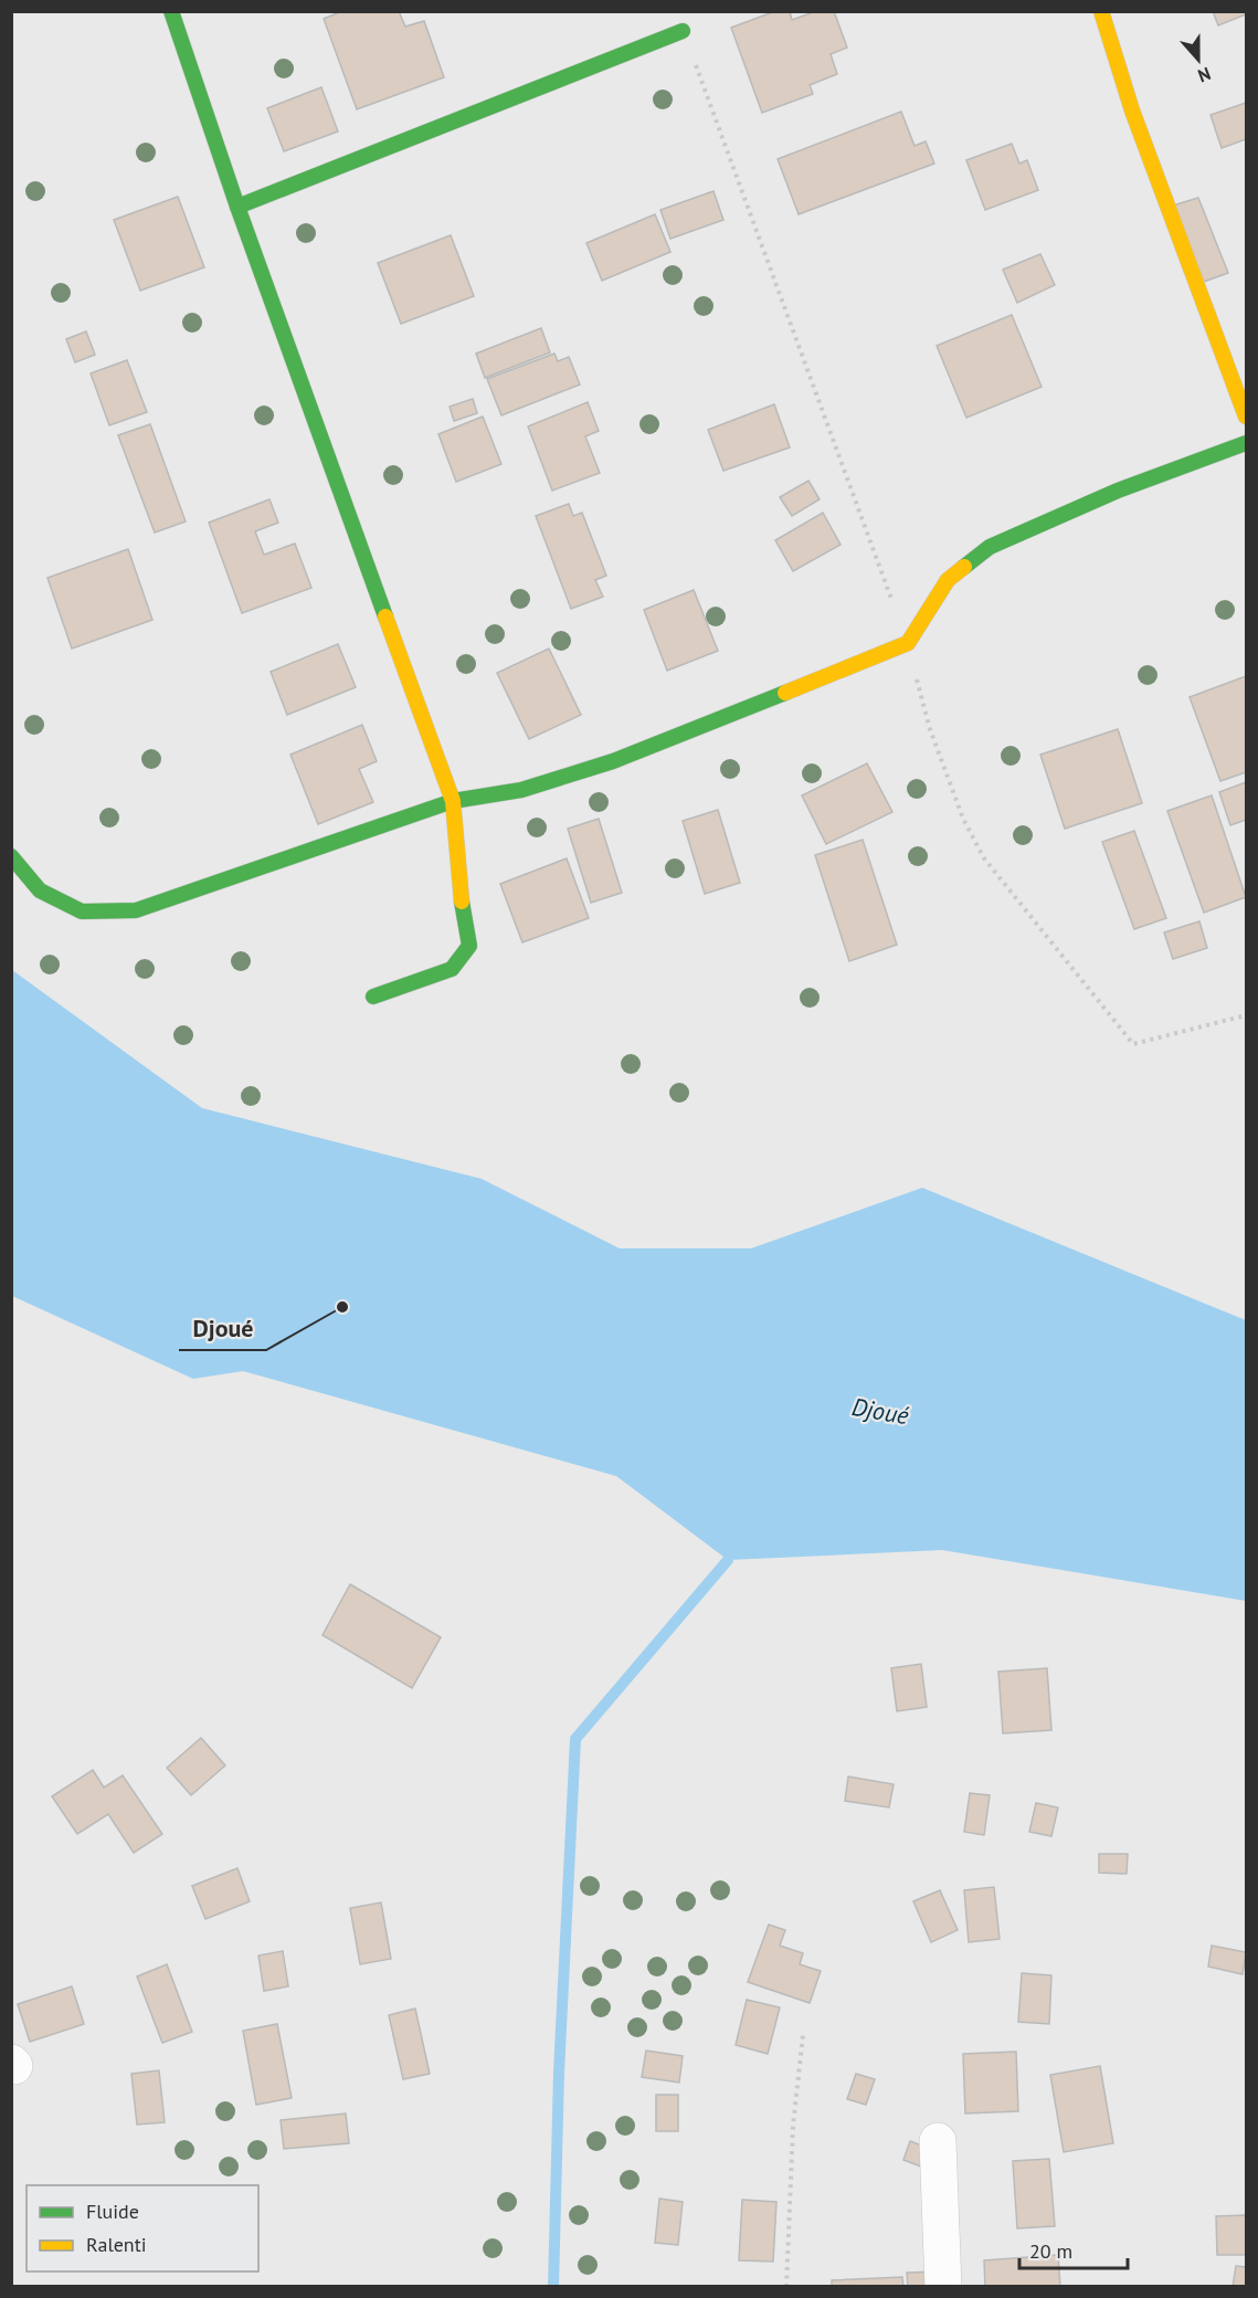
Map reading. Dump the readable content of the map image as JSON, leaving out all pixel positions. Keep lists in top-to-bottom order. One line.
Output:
{"water":["Djoué"],"places":["Djoué"],"legend":["Fluide","Ralenti"],"scale_bar":"20 m","north":"bottom"}
